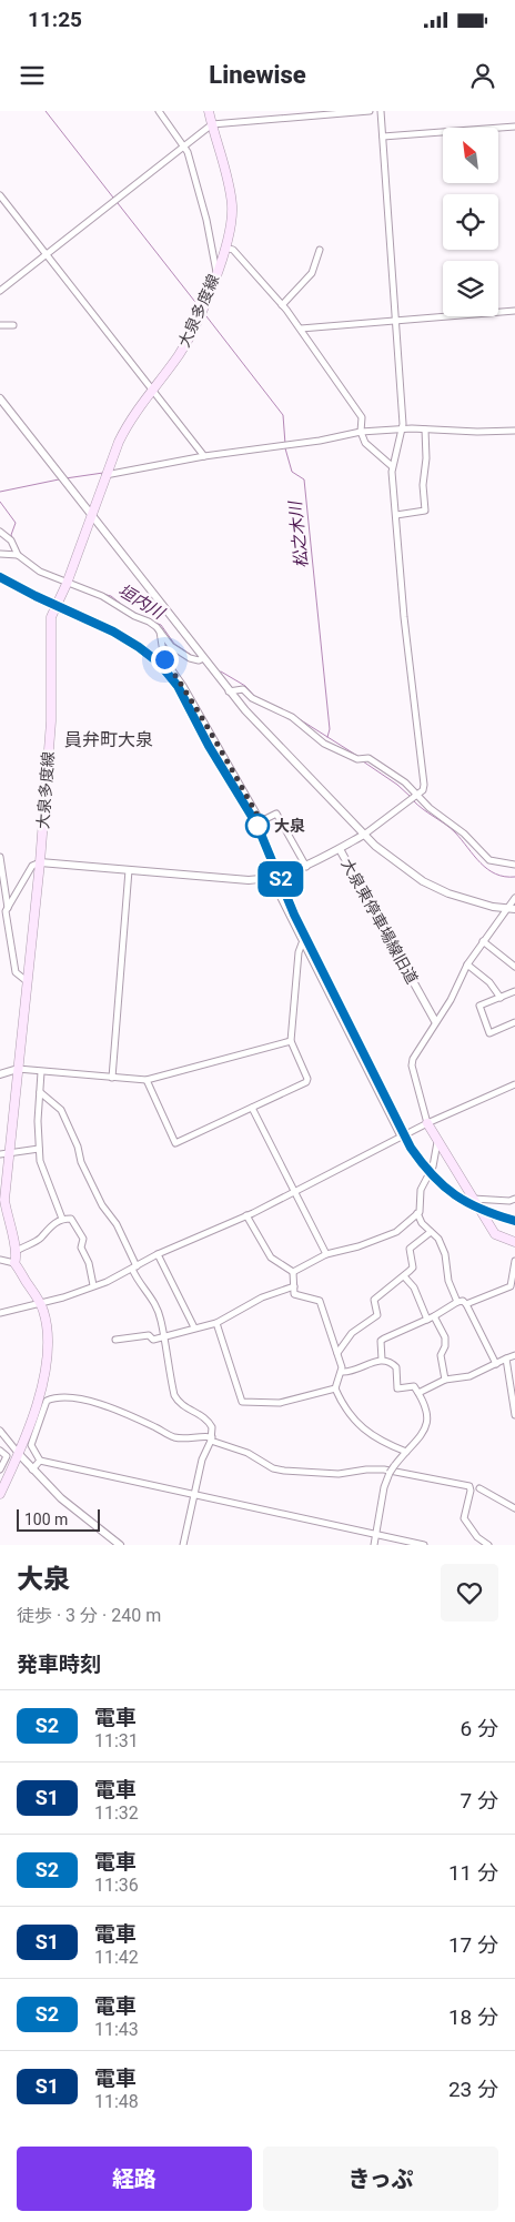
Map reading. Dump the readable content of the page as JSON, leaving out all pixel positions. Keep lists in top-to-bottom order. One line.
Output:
{"streets":{"main road":["大泉多度線"],"street":["大泉東停車場線旧道"]},"districts":["員弁町大泉"],"water":["松之木川","垣内川"],"places":["大泉"],"scale_bar":"100 m","north":"top left","page":{"status":"11:25","header":"Linewise","on_map":"S2","scale":"100 m","heading":[["大泉","徒歩 · 3 分 · 240 m"],"発車時刻"],"list":[{"mark":"S2","name":"電車","note":"11:31","value":"6 分"},{"mark":"S1","name":"電車","note":"11:32","value":"7 分"},{"mark":"S2","name":"電車","note":"11:36","value":"11 分"},{"mark":"S1","name":"電車","note":"11:42","value":"17 分"},{"mark":"S2","name":"電車","note":"11:43","value":"18 分"},{"mark":"S1","name":"電車","note":"11:48","value":"23 分"}],"buttons":["経路","きっぷ"]}}
